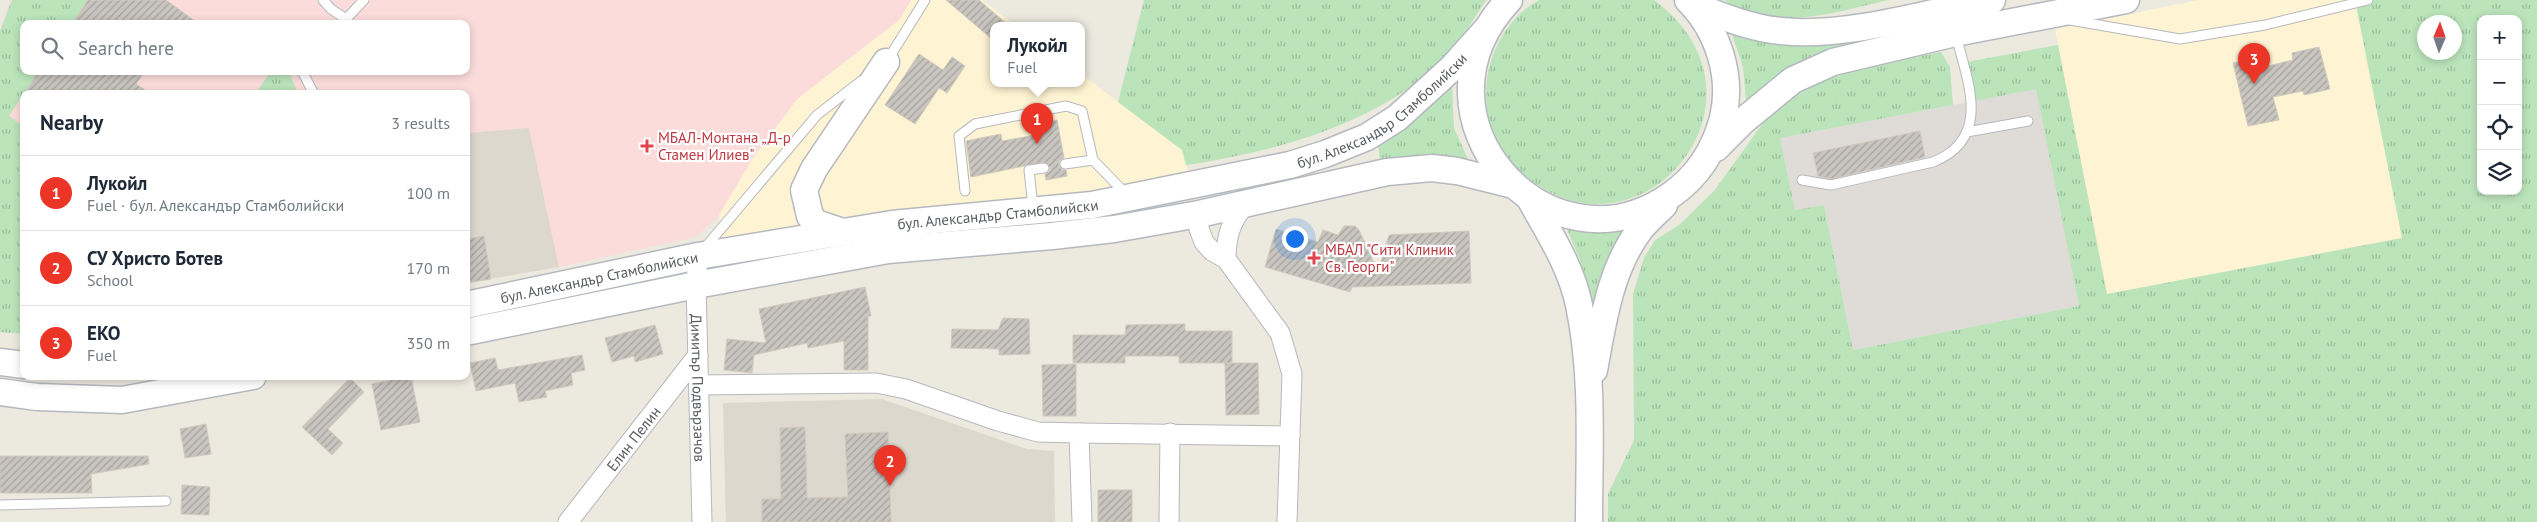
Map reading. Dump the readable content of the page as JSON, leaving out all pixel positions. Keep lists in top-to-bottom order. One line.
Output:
{"streets":{"main road":["бул. Александър Стамболийски"],"street":["Димитър Подвързачов","Елин Пелин"]},"crossings":[["бул. Александър Стамболийски","Димитър Подвързачов"],["Димитър Подвързачов","Елин Пелин"]],"places":{"health":["МБАЛ-Монтана „Д-р Стамен Илиев\"","МБАЛ \"Сити Клиник Св. Георги\""]},"north":"top","page":{"map_buttons":["+","−"],"search":"Search here","popup":["Лукойл","Fuel"],"pins":["3","1","2"],"heading":["Nearby","3 results"],"list":[{"mark":"1","name":"Лукойл","note":"Fuel · бул. Александър Стамболийски","value":"100 m"},{"mark":"2","name":"СУ Христо Ботев","note":"School","value":"170 m"},{"mark":"3","name":"EKO","note":"Fuel","value":"350 m"}]}}
